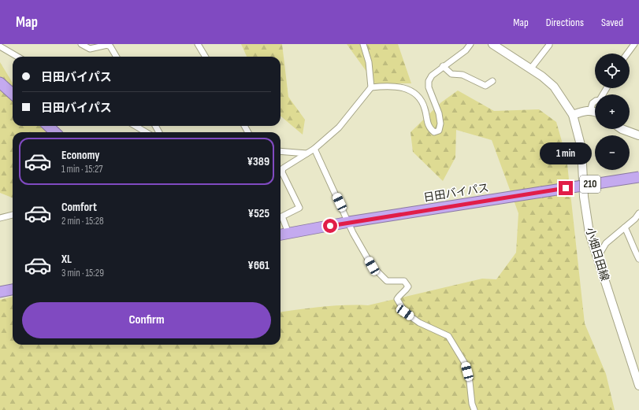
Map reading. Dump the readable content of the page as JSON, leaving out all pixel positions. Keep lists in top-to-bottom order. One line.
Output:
{"streets":{"highway":["210","日田バイパス"],"main road":["小畑日田線"]},"page":{"header":"Map","nav":["Map","Directions","Saved"],"map_buttons":["+","−"],"banner":["日田バイパス","日田バイパス"],"list":[{"name":"Economy","note":"1 min · 15:27","value":"¥389"},{"name":"Comfort","note":"2 min · 15:28","value":"¥525"},{"name":"XL","note":"3 min · 15:29","value":"¥661"}],"bubble":"1 min","buttons":"Confirm"}}
